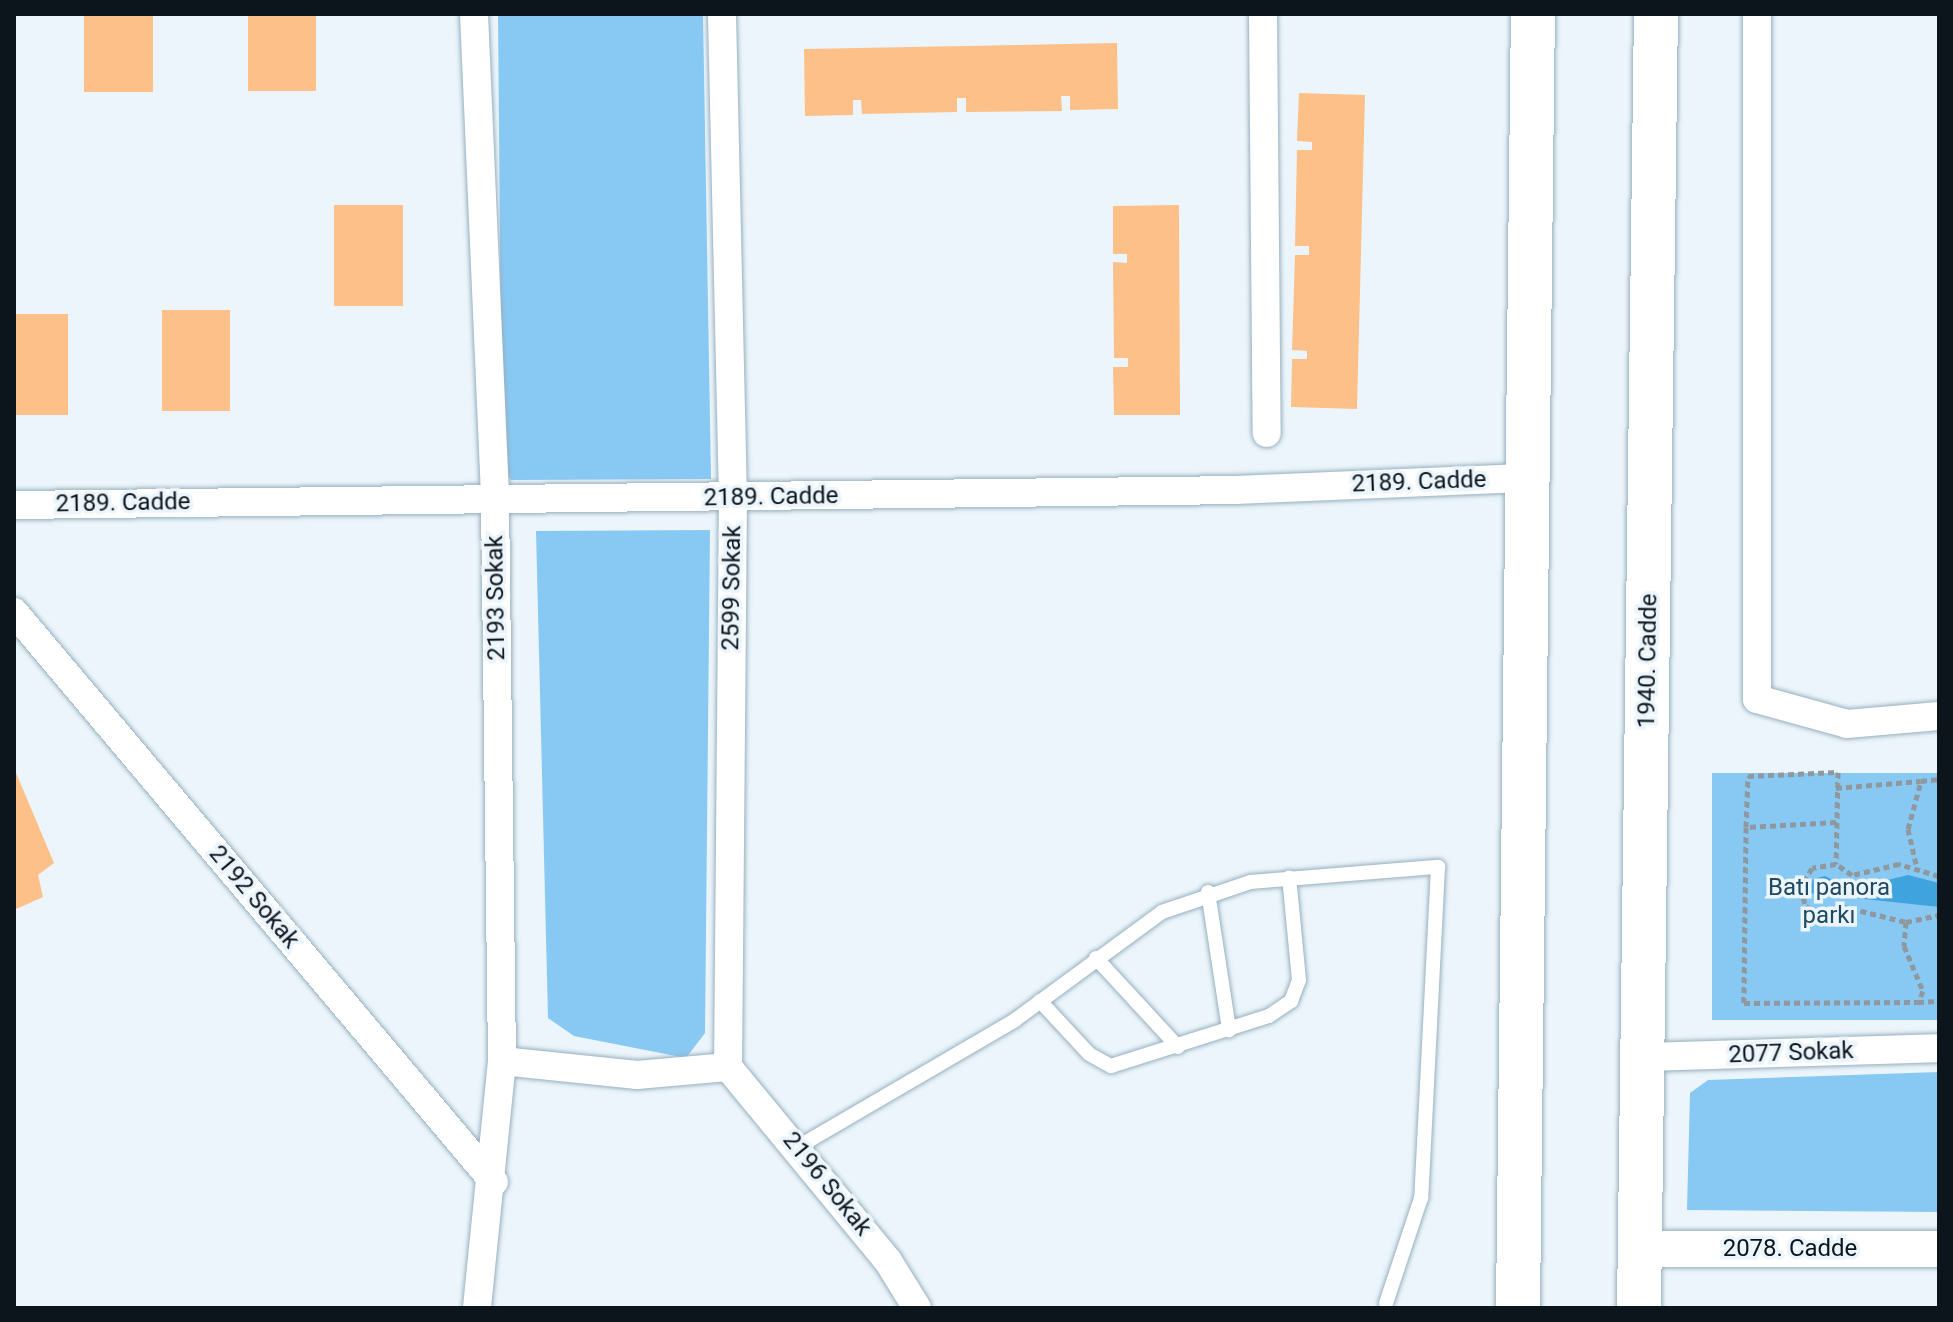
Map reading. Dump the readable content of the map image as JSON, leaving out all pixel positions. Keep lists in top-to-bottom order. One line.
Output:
{"streets":{"main road":["1940. Cadde"],"street":["2189. Cadde","2599 Sokak","2193 Sokak","2192 Sokak","2077 Sokak","2196 Sokak","2078. Cadde"]},"crossings":[["2189. Cadde","2599 Sokak"],["2189. Cadde","2193 Sokak"],["2599 Sokak","2196 Sokak"],["2193 Sokak","2192 Sokak"],["1940. Cadde","2077 Sokak"],["1940. Cadde","2078. Cadde"]],"parks":["Batı panora parkı"]}
